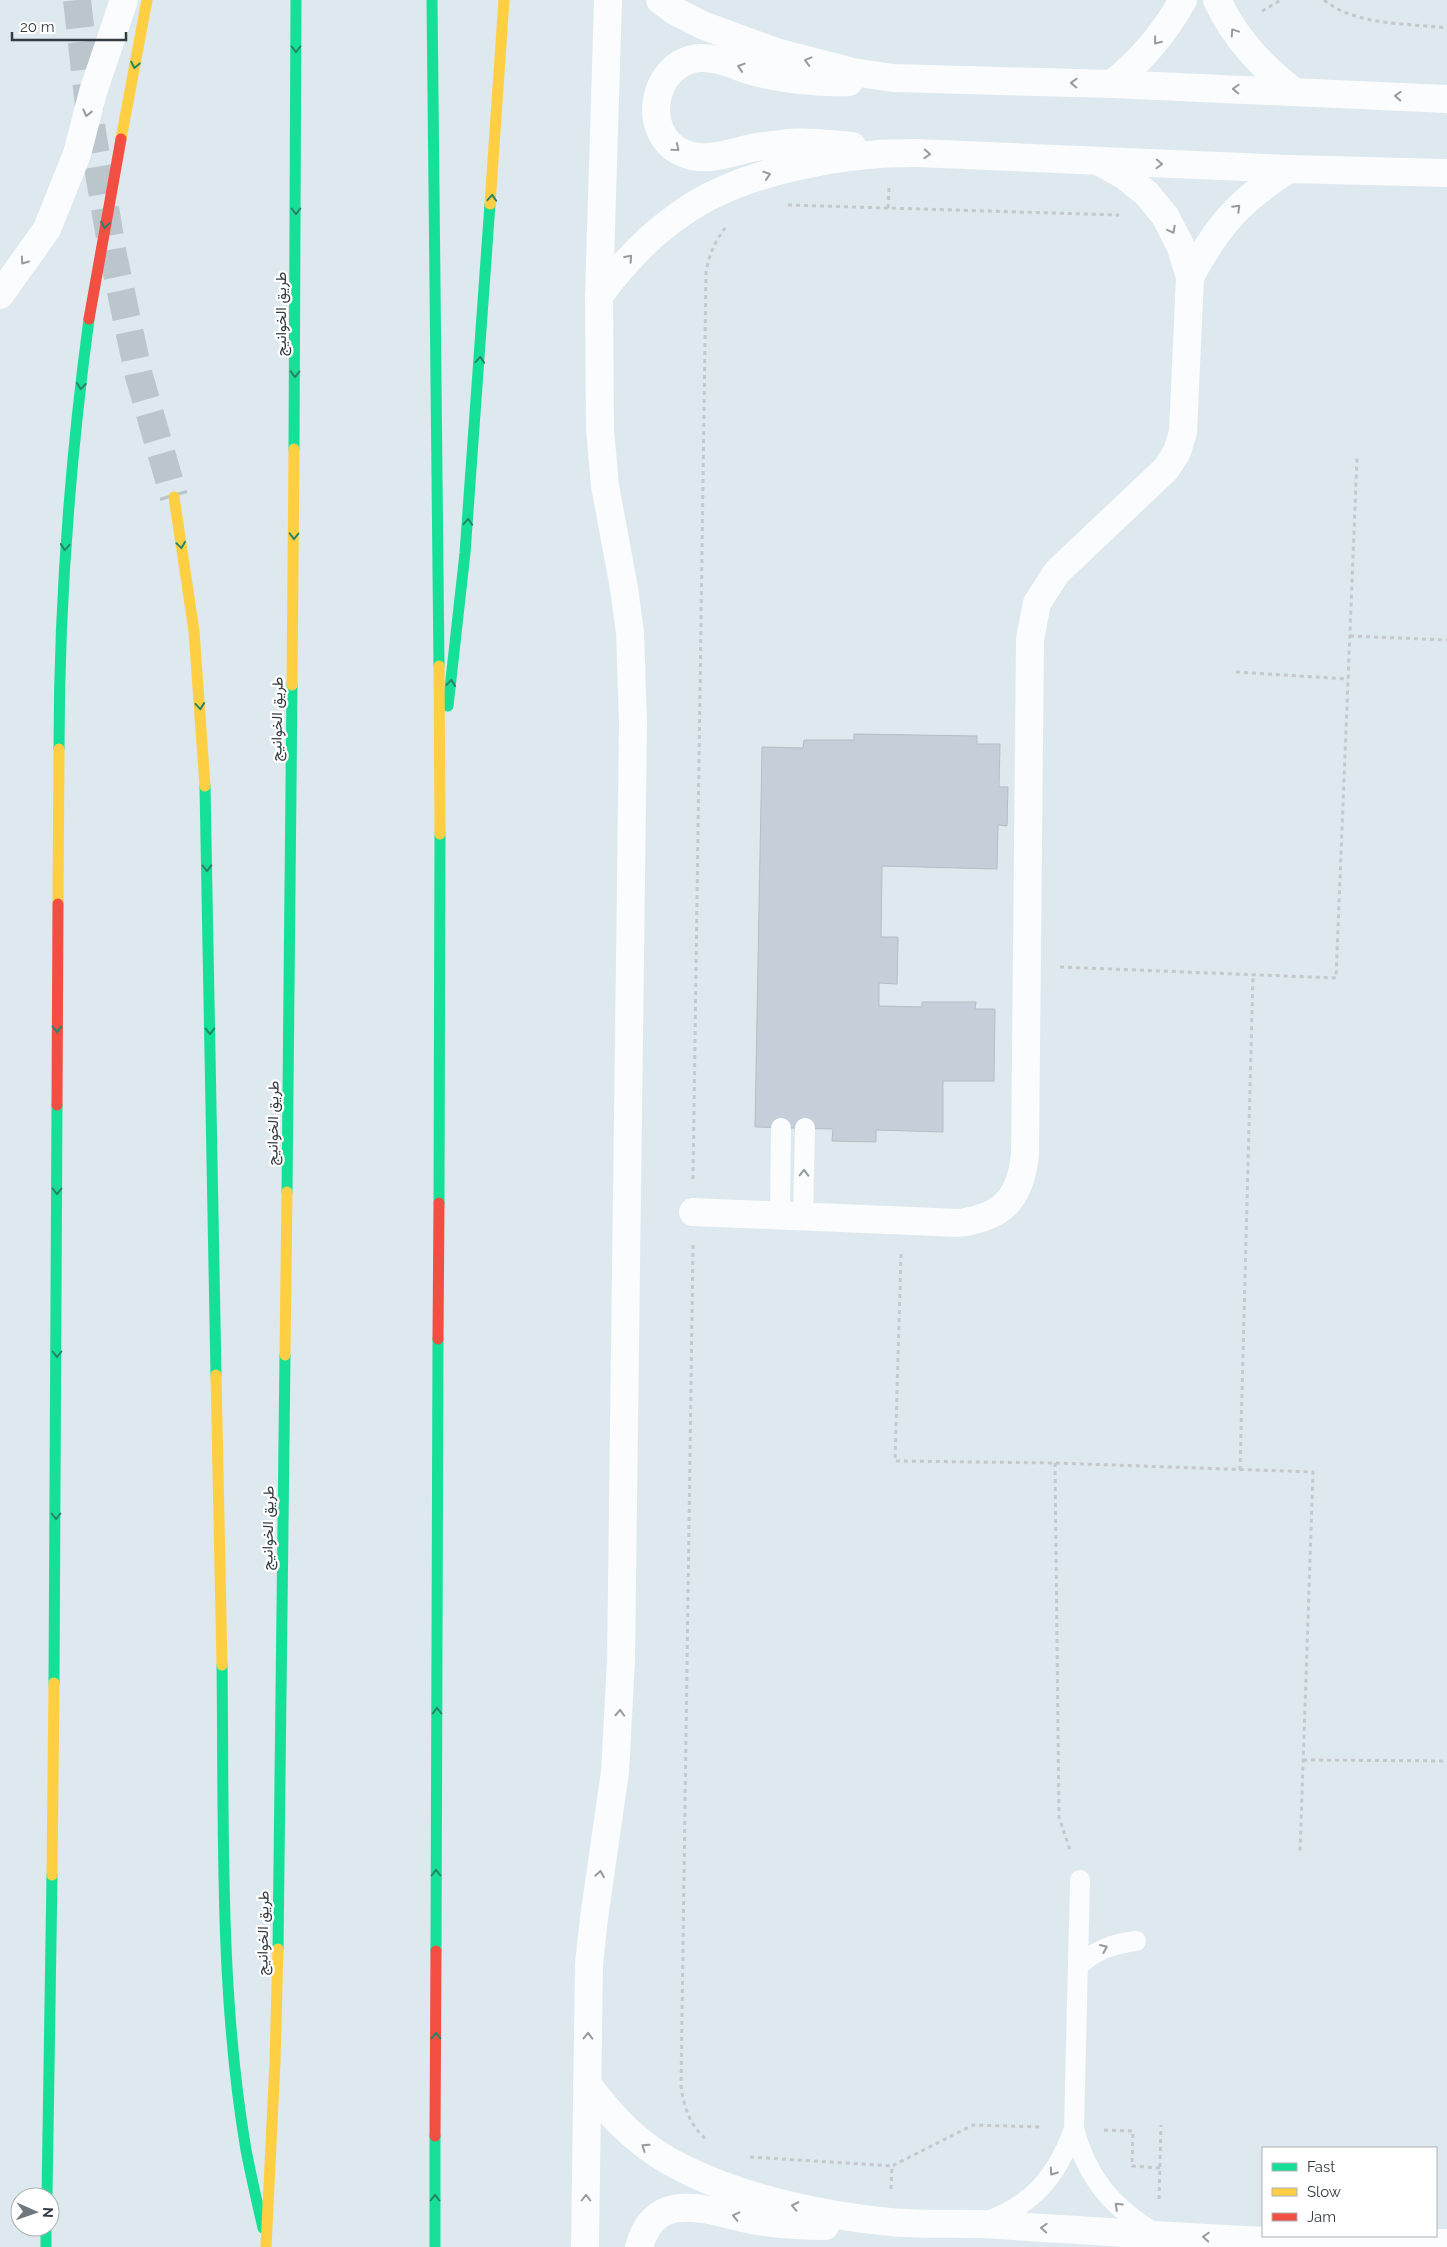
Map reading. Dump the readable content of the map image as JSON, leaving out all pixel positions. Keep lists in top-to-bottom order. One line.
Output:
{"streets":{"main road":["طريق الخوانيج"]},"legend":["Fast","Slow","Jam"],"scale_bar":"20 m","north":"right"}
